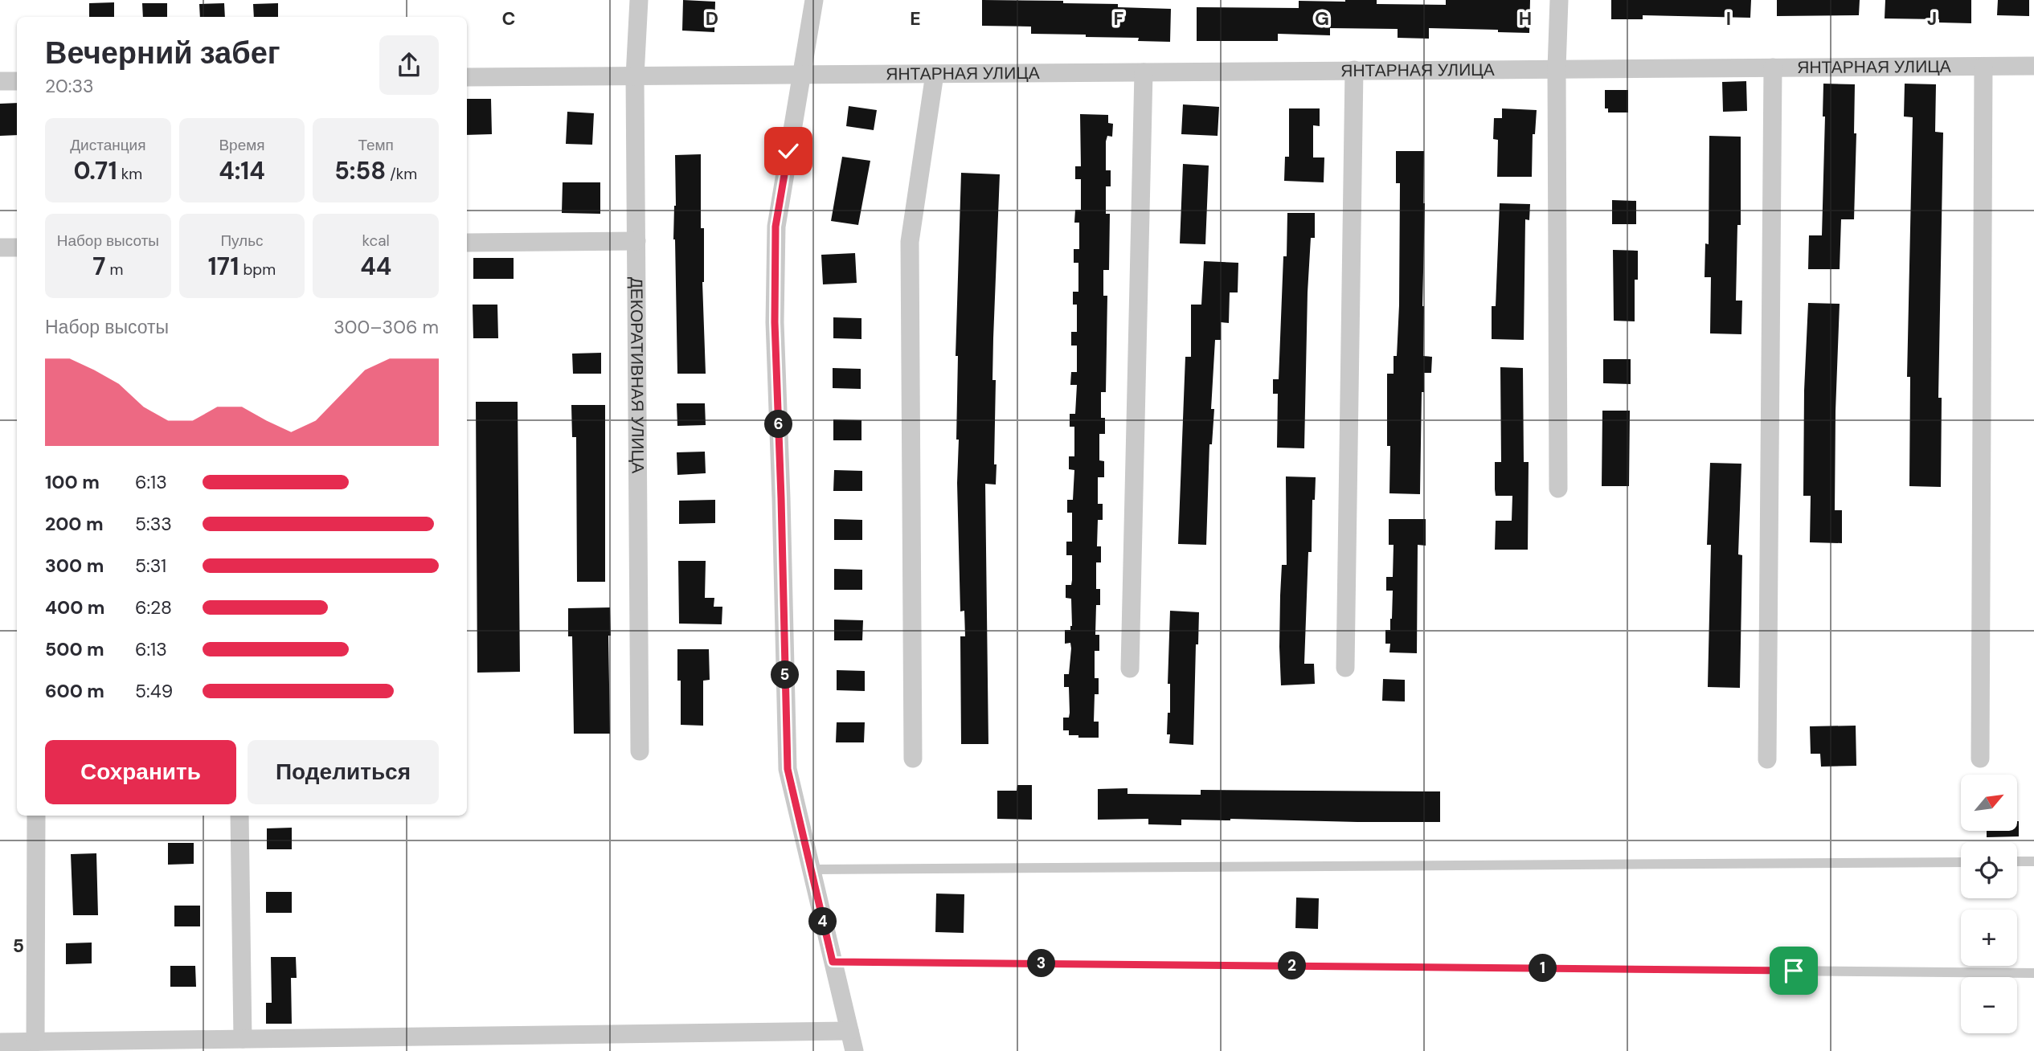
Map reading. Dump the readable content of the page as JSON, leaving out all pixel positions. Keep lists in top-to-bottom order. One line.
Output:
{"streets":{"street":["ЯНТАРНАЯ УЛИЦА","ДЕКОРАТИВНАЯ УЛИЦА"]},"crossings":[["ЯНТАРНАЯ УЛИЦА","ДЕКОРАТИВНАЯ УЛИЦА"]],"north":"top right","page":{"heading":["Вечерний забег","20:33"],"stats":[["Дистанция","0.71 km"],["Время","4:14"],["Темп","5:58 /km"],["Набор высоты","7 m"],["Пульс","171 bpm"],["kcal","44"]],"chart":["Набор высоты","300–306 m"],"pins":["6","5","4","3","2","1"],"list":[{"name":"100 m","note":"6:13"},{"name":"200 m","note":"5:33"},{"name":"300 m","note":"5:31"},{"name":"400 m","note":"6:28"},{"name":"500 m","note":"6:13"},{"name":"600 m","note":"5:49"}],"buttons":["Сохранить","Поделиться"],"map_buttons":["+","−"]},"grid":{"columns":["C","D","E","F","G","H","I","J"],"rows":["5"]}}
